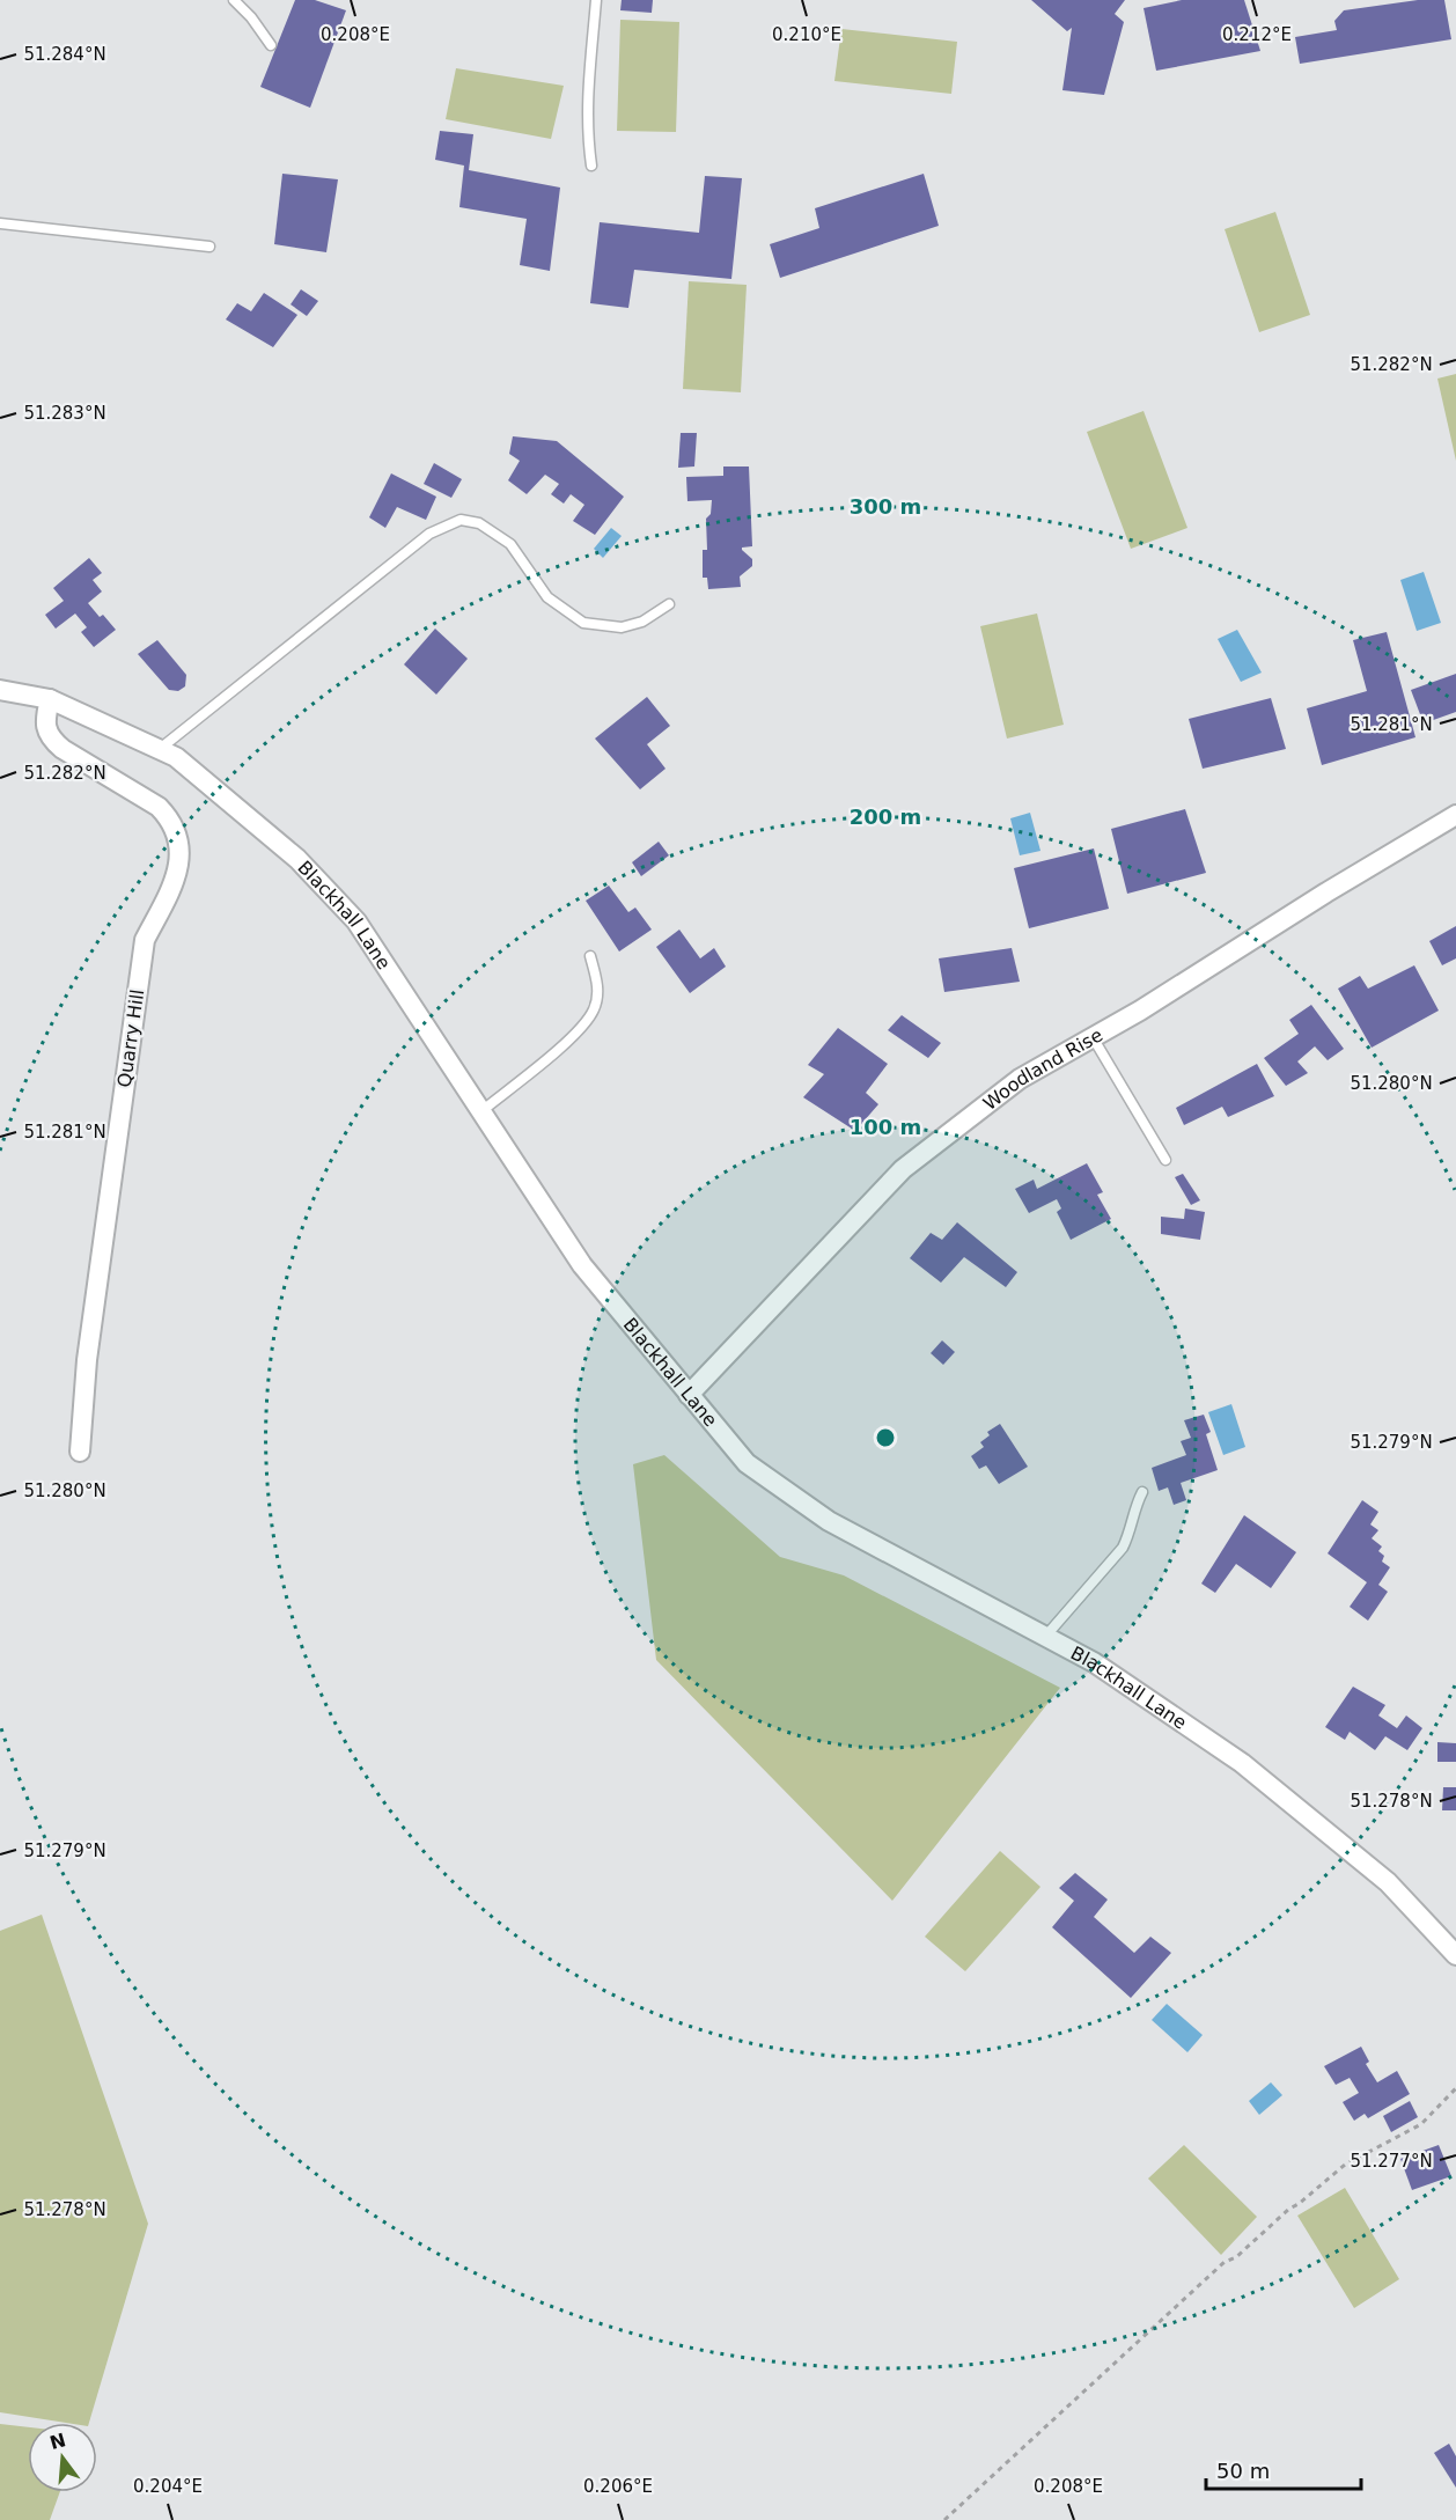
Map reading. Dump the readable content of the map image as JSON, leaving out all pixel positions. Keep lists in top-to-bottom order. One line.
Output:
{"streets":{"street":["Blackhall Lane","Quarry Hill","Woodland Rise"]},"crossings":[["Blackhall Lane","Quarry Hill"],["Blackhall Lane","Woodland Rise"]],"scale_bar":"50 m","north":"top","coordinates":["0.208°E","0.210°E","0.212°E","51.284°N","51.282°N","51.283°N","51.281°N","51.280°N","51.279°N","51.278°N","51.277°N","0.204°E","0.206°E"],"rings":["300 m","200 m","100 m"]}
